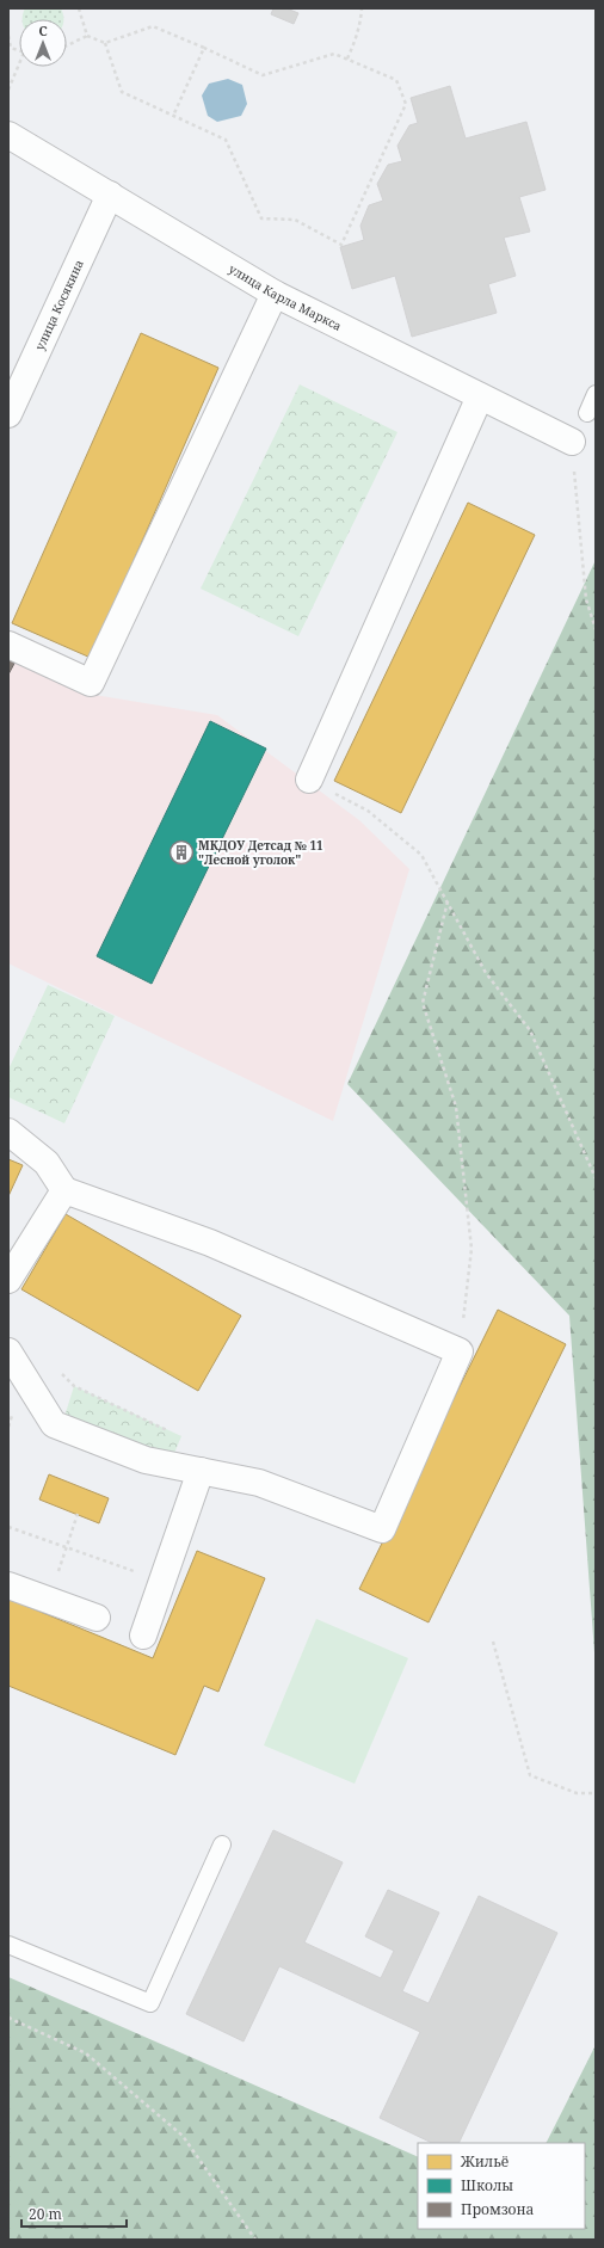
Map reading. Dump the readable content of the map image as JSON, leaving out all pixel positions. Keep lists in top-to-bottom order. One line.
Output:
{"streets":{"street":["улица Карла Маркса","улица Косякина"]},"crossings":[["улица Карла Маркса","улица Косякина"]],"places":{"building":["МКДОУ Детсад № 11 \"Лесной уголок\""]},"legend":["Жильё","Школы","Промзона"],"scale_bar":"20 m","north":"top"}
